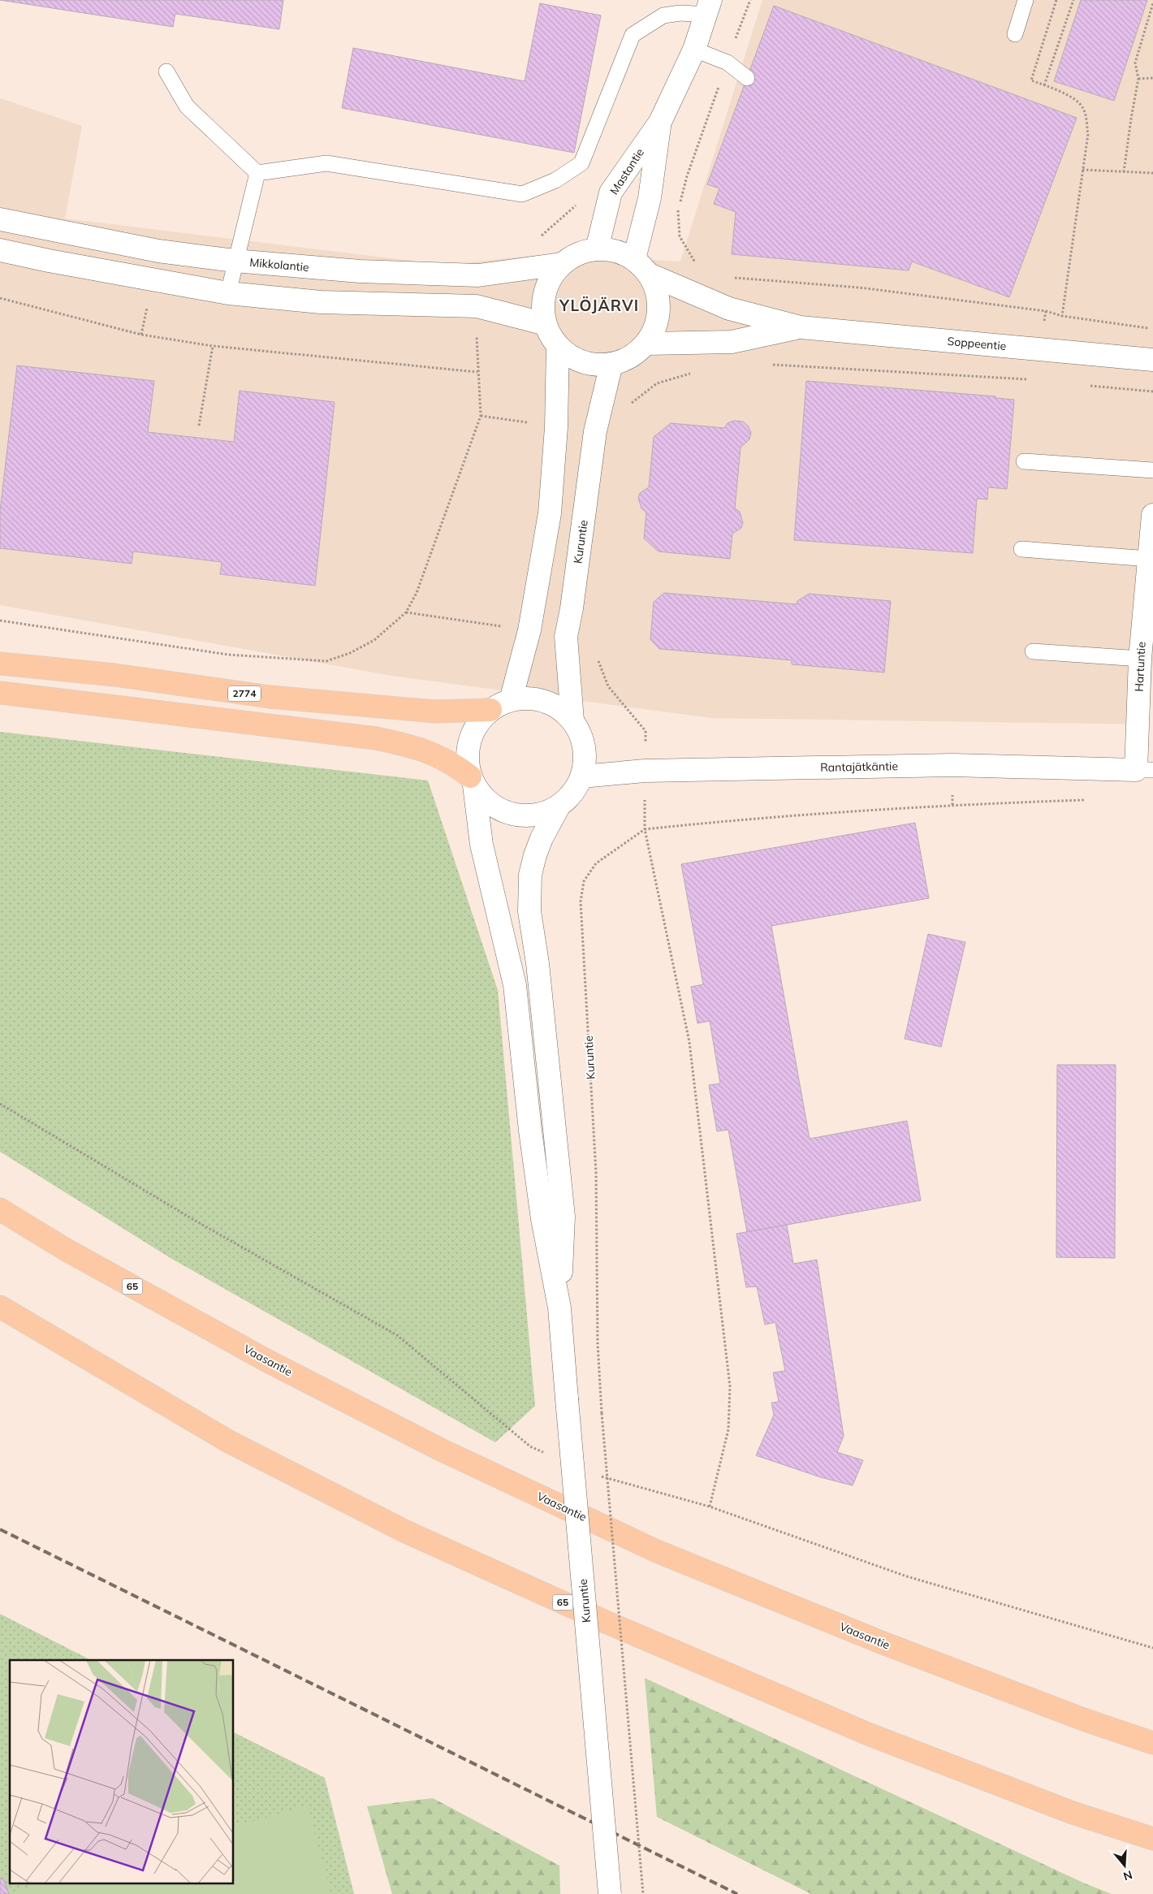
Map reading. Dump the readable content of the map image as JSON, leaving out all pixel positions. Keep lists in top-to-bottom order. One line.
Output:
{"streets":{"highway":["2774","65","Vaasantie"],"main road":["Mastontie","Mikkolantie","Soppeentie","Kuruntie","Hartuntie","Rantajätkäntie"]},"crossings":[["Mastontie","Mikkolantie"],["Mastontie","Soppeentie"],["Mastontie","Kuruntie"],["Mikkolantie","Soppeentie"],["Mikkolantie","Kuruntie"],["Soppeentie","Kuruntie"],["Kuruntie","2774"],["Kuruntie","Rantajätkäntie"],["Hartuntie","Rantajätkäntie"],["2774","Rantajätkäntie"]],"districts":["YLÖJÄRVI"],"north":"bottom"}
